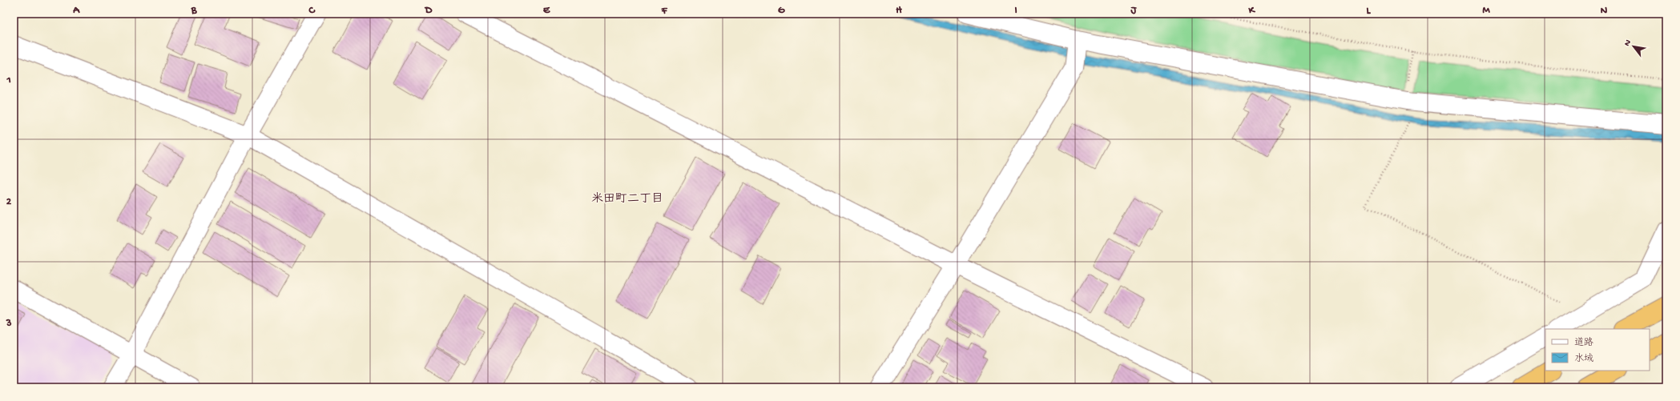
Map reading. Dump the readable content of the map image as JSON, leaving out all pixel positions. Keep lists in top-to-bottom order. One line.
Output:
{"districts":["米田町二丁目"],"legend":["道路","水域"],"north":"top left","grid":{"columns":["A","B","C","D","E","F","G","H","I","J","K","L","M","N"],"rows":["1","2","3"]}}
